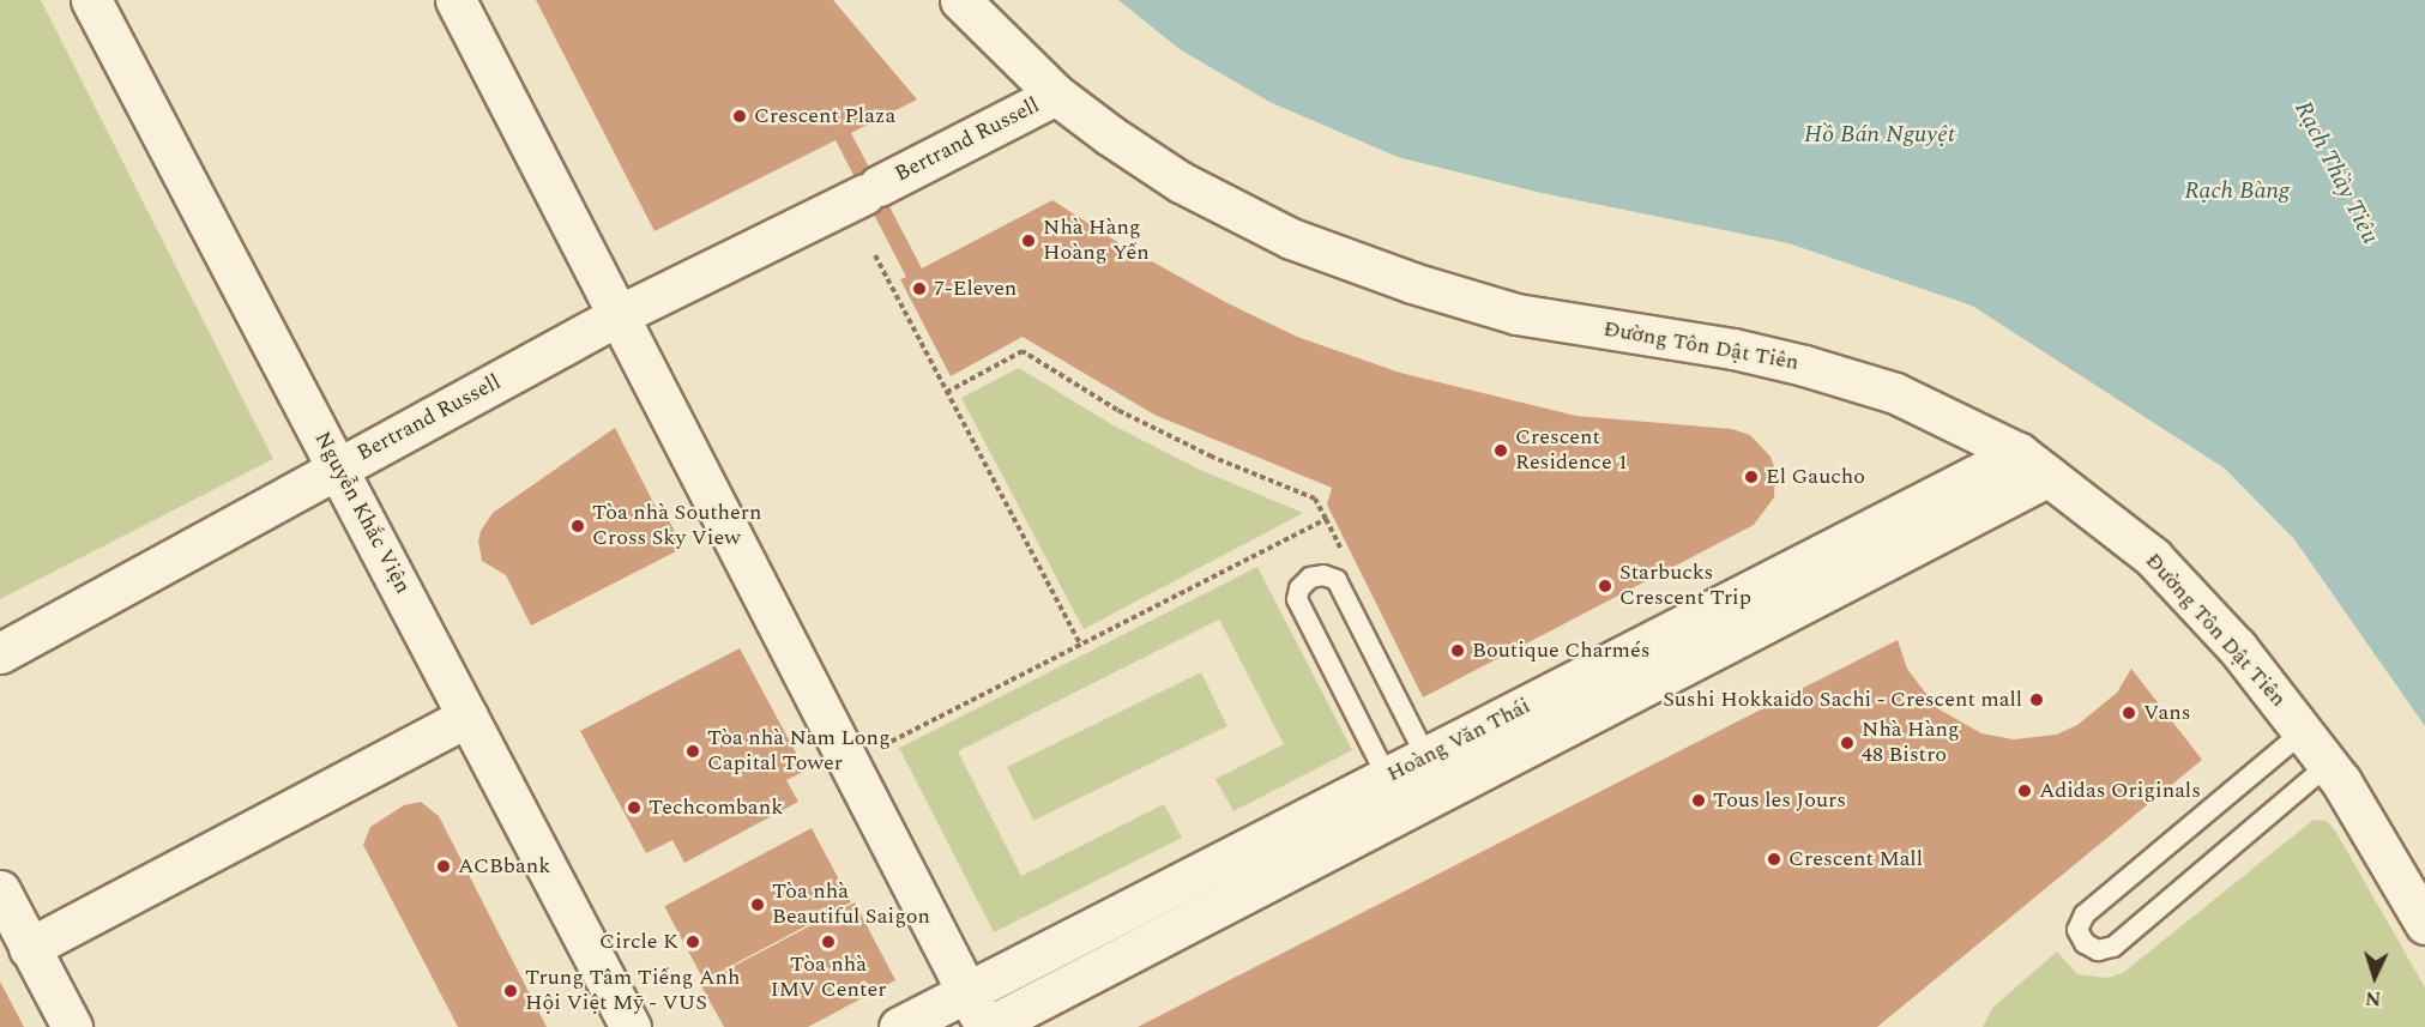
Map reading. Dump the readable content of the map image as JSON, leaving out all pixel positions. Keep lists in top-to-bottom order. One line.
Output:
{"streets":{"street":["Bertrand Russell","Đường Tôn Dật Tiên","Nguyễn Khắc Viện","Hoàng Văn Thái"]},"crossings":[["Bertrand Russell","Đường Tôn Dật Tiên"],["Bertrand Russell","Nguyễn Khắc Viện"],["Đường Tôn Dật Tiên","Hoàng Văn Thái"]],"water":["Hồ Bán Nguyệt","Rạch Thầy Tiêu","Rạch Bàng"],"places":["Crescent Plaza","Nhà Hàng Hoàng Yến","7-Eleven","Crescent Residence 1","El Gaucho","Tòa nhà Southern Cross Sky View","Starbucks Crescent Trip","Boutique Charmés","Sushi Hokkaido Sachi - Crescent mall","Vans","Nhà Hàng 48 Bistro","Tòa nhà Nam Long Capital Tower","Adidas Originals","Tous les Jours","Techcombank","Crescent Mall","ACBbank","Tòa nhà Beautiful Saigon","Circle K","Tòa nhà IMV Center","Trung Tâm Tiếng Anh Hội Việt Mỹ - VUS"],"north":"bottom"}
